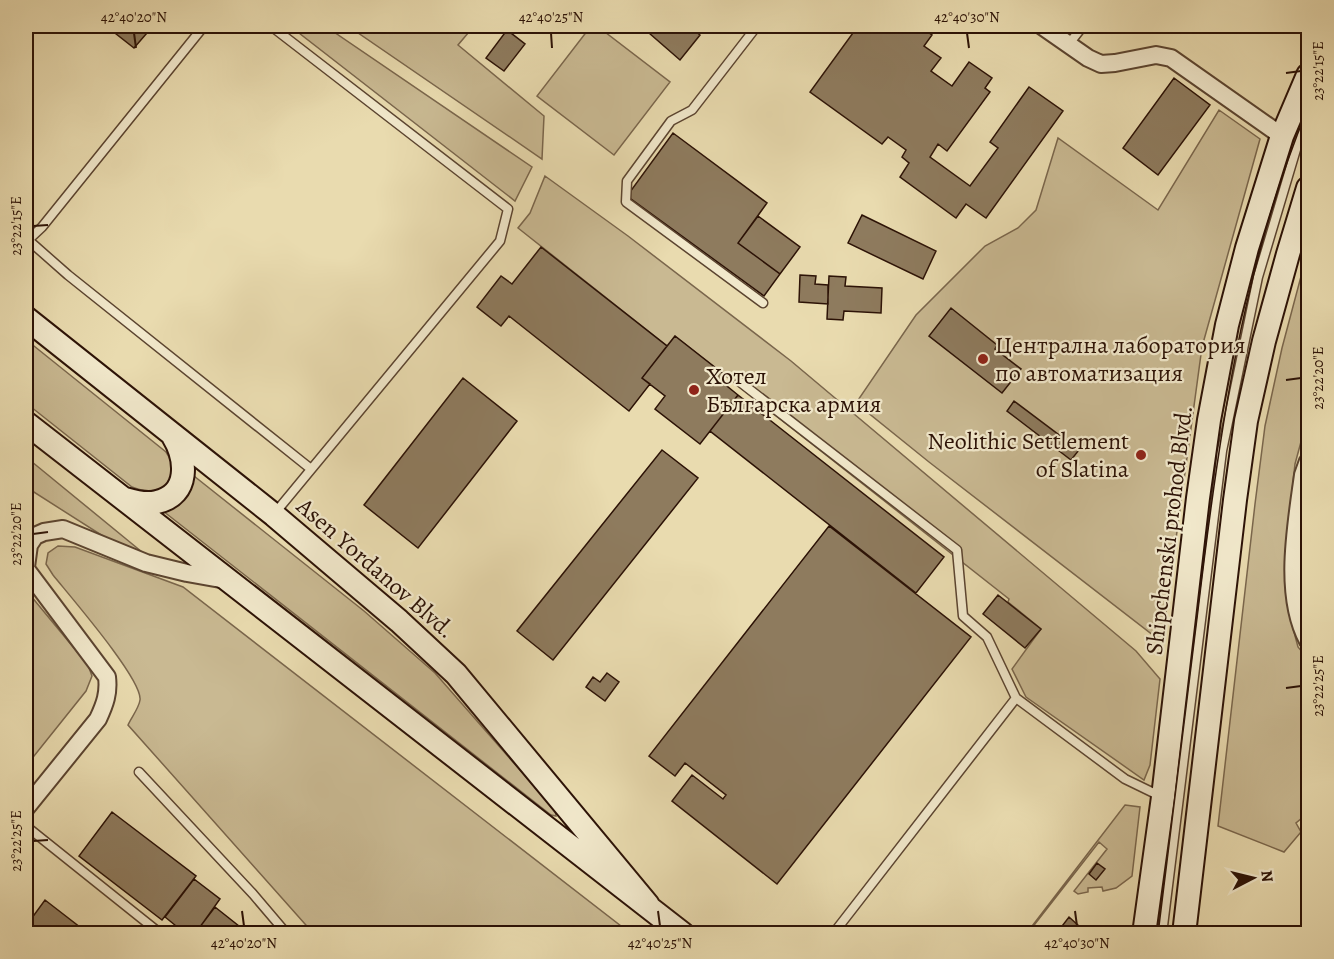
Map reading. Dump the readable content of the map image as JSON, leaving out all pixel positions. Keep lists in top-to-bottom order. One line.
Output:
{"streets":{"main road":["Shipchenski prohod Blvd.","Asen Yordanov Blvd."]},"places":["Централна лаборатория по автоматизация","Хотел Българска армия","Neolithic Settlement of Slatina"],"north":"right","coordinates":["42°40'20\"N","42°40'25\"N","42°40'30\"N","23°22'15\"E","23°22'20\"E","23°22'25\"E"]}
